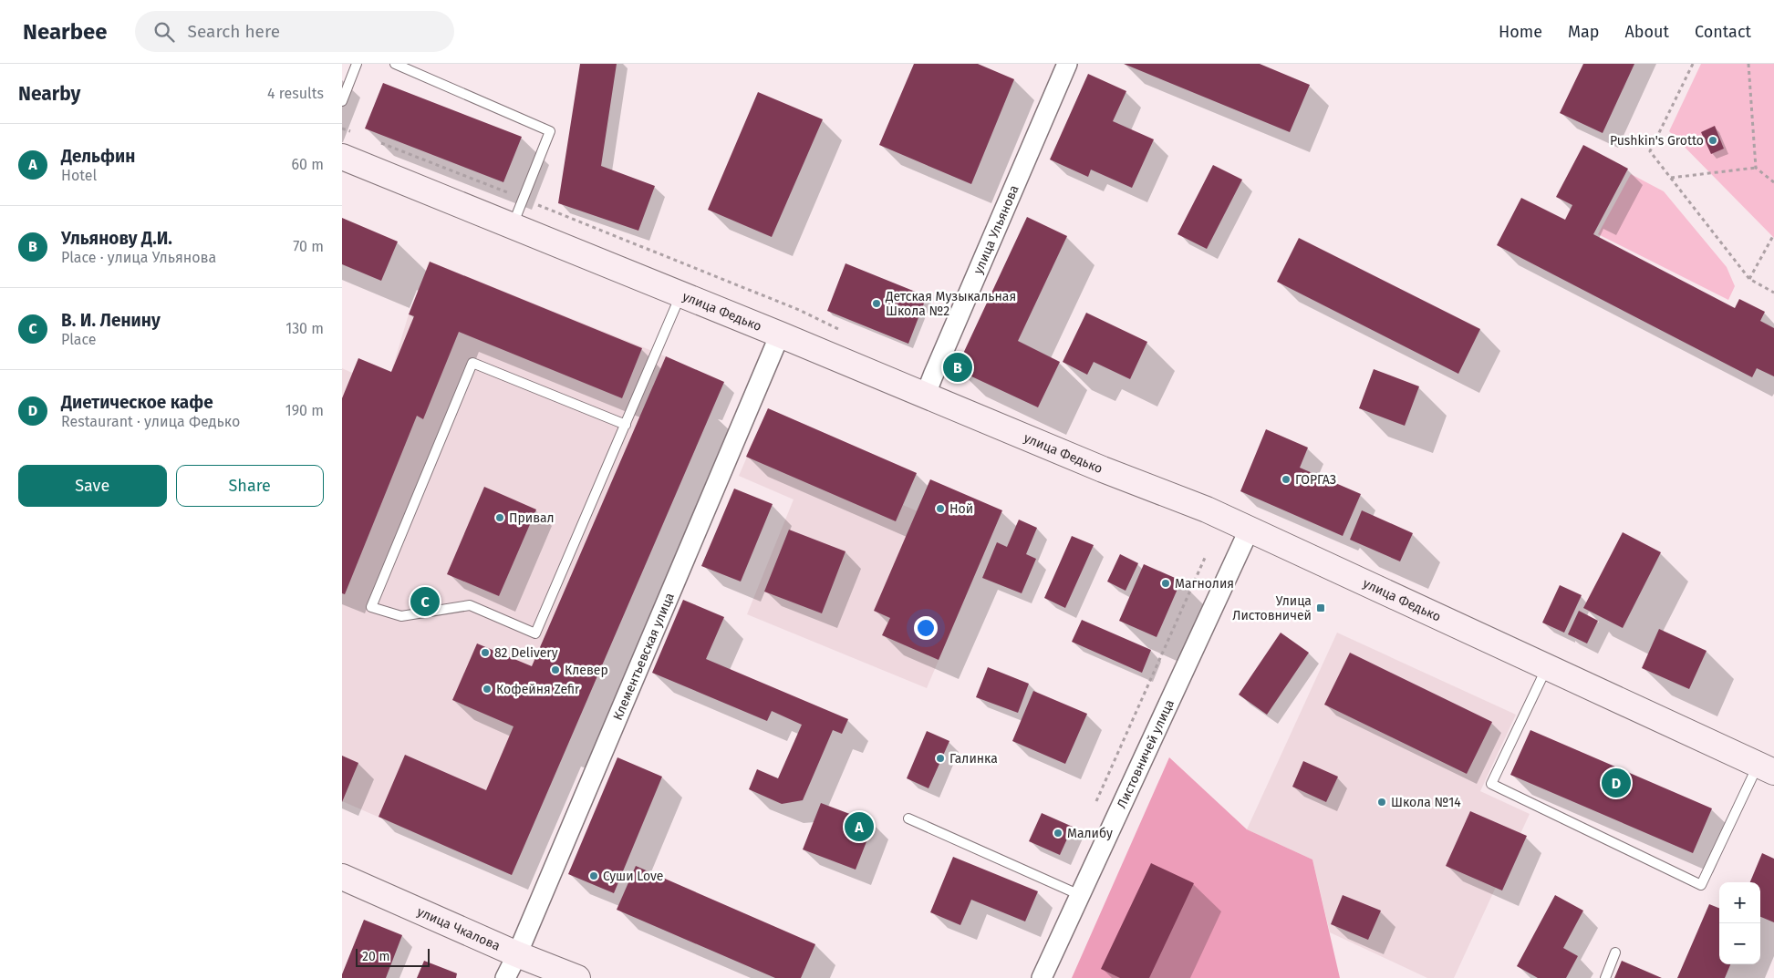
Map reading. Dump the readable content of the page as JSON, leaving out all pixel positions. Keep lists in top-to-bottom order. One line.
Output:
{"streets":{"main road":["улица Федько","улица Чкалова"],"street":["улица Ульянова","Клементьевская улица","Листовничей улица"]},"crossings":[["улица Ульянова","улица Федько"],["улица Федько","Клементьевская улица"],["улица Федько","Листовничей улица"],["Клементьевская улица","улица Чкалова"]],"places":{"other":["Pushkin's Grotto","Детская Музыкальная Школа №2","ГОРГАЗ","Ной","Привал","Магнолия","82 Delivery","Клевер","Кофейня Zefir","Галинка","Школа №14","Малибу","Суши Love"],"transit":["Улица Листовничей"]},"scale_bar":"20 m","page":{"header":"Nearbee","search":"Search here","nav":["Home","Map","About","Contact"],"heading":["Nearby","4 results"],"list":[{"mark":"A","name":"Дельфин","note":"Hotel","value":"60 m"},{"mark":"B","name":"Ульянову Д.И.","note":"Place · улица Ульянова","value":"70 m"},{"mark":"C","name":"В. И. Ленину","note":"Place","value":"130 m"},{"mark":"D","name":"Диетическое кафе","note":"Restaurant · улица Федько","value":"190 m"}],"pins":["B","C","D","A"],"buttons":["Save","Share"],"map_buttons":["+","−"],"scale":"20 m"}}
